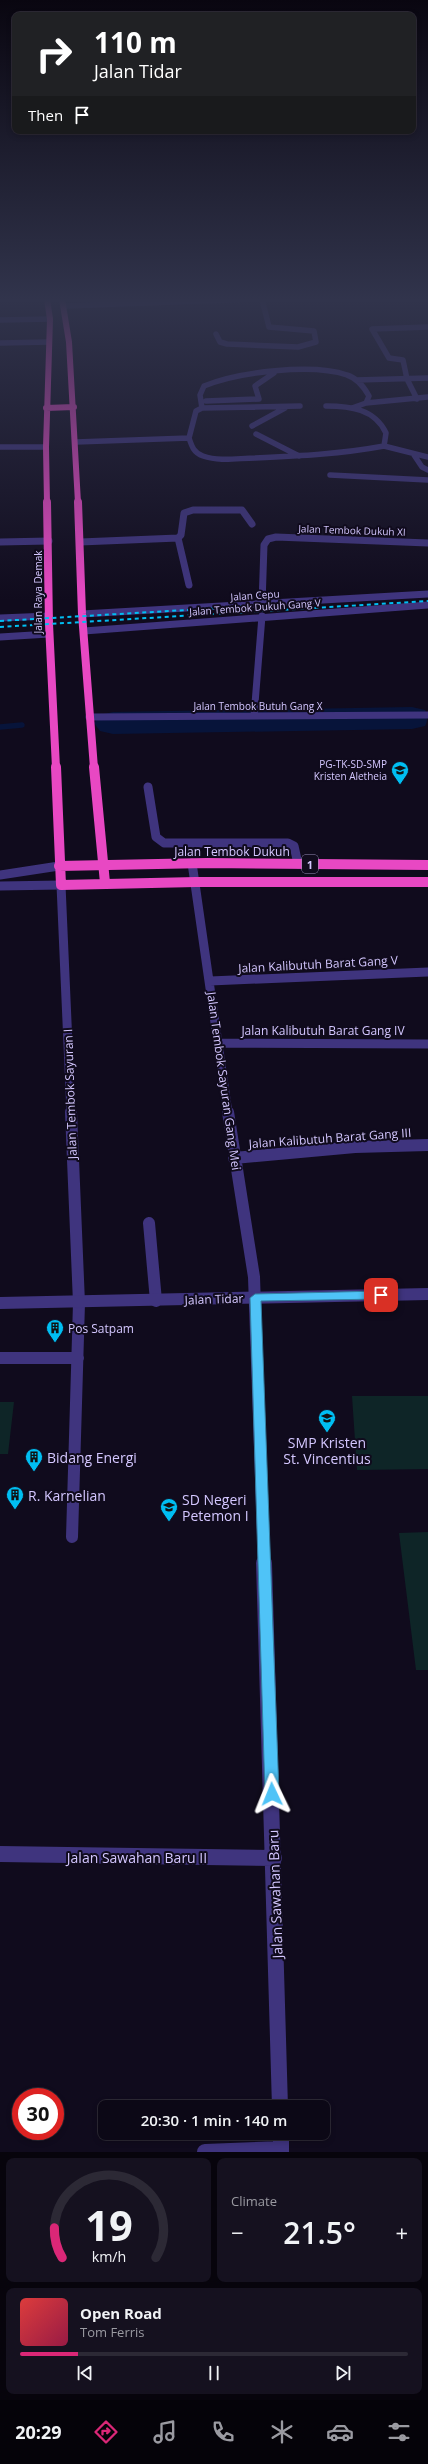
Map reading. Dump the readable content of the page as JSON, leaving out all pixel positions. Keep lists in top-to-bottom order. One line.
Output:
{"streets":{"highway":["Jalan Raya Demak","Jalan Tembok Dukuh","1"],"street":["Jalan Tembok Dukuh XI","Jalan Cepu","Jalan Tembok Dukuh Gang V","Jalan Tembok Butuh Gang X","Jalan Kalibutuh Barat Gang V","Jalan Kalibutuh Barat Gang IV","Jalan Tembok Sayuran Gang Mei","Jalan Tembok Sayuran I","Jalan Kalibutuh Barat Gang III","Jalan Tidar","Jalan Sawahan Baru II","Jalan Sawahan Baru"]},"crossings":[["Jalan Tembok Dukuh XI","Jalan Cepu"],["Jalan Raya Demak","Jalan Tembok Dukuh"],["Jalan Raya Demak","1"],["Jalan Raya Demak","Jalan Tembok Sayuran I"],["Jalan Tembok Dukuh","Jalan Tembok Sayuran Gang Mei"],["1","Jalan Tembok Sayuran Gang Mei"],["1","Jalan Tembok Sayuran I"],["Jalan Kalibutuh Barat Gang V","Jalan Tembok Sayuran Gang Mei"],["Jalan Kalibutuh Barat Gang IV","Jalan Tembok Sayuran Gang Mei"],["Jalan Tembok Sayuran Gang Mei","Jalan Kalibutuh Barat Gang III"],["Jalan Tembok Sayuran Gang Mei","Jalan Tidar"],["Jalan Tembok Sayuran Gang Mei","Jalan Sawahan Baru"],["Jalan Tembok Sayuran I","Jalan Tidar"],["Jalan Tidar","Jalan Sawahan Baru"],["Jalan Sawahan Baru II","Jalan Sawahan Baru"]],"places":{"school or university":["PG-TK-SD-SMP Kristen Aletheia","SMP Kristen St. Vincentius","SD Negeri Petemon I"],"building":["Pos Satpam","Bidang Energi","R. Karnelian"]},"page":{"turn":["110 m","Jalan Tidar"],"then":"Then","limit":"30","trip":"20:30 · 1 min · 140 m","tile":"Climate","heat":["−","21.5°","+"],"song":["Open Road","Tom Ferris"],"tabs":"20:29","gauge":["19","km/h"]}}
